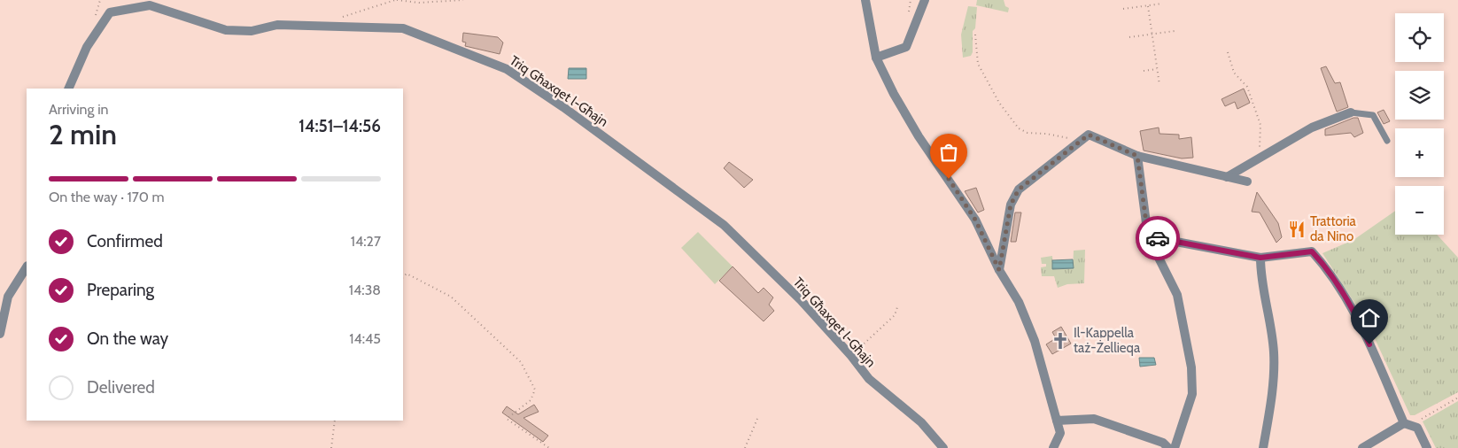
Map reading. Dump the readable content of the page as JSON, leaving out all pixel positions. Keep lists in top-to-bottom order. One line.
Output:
{"streets":{"street":["Triq Għaxqet l-Għajn"]},"places":{"restaurant":["Trattoria da Nino"],"church":["Il-Kappella taż-Żellieqa"]},"page":{"map_buttons":["+","−"],"heading":["2 min","Arriving in","14:51–14:56"],"bar":"On the way · 170 m","list":[["Confirmed","14:27"],["Preparing","14:38"],["On the way","14:45"],"Delivered"]}}
